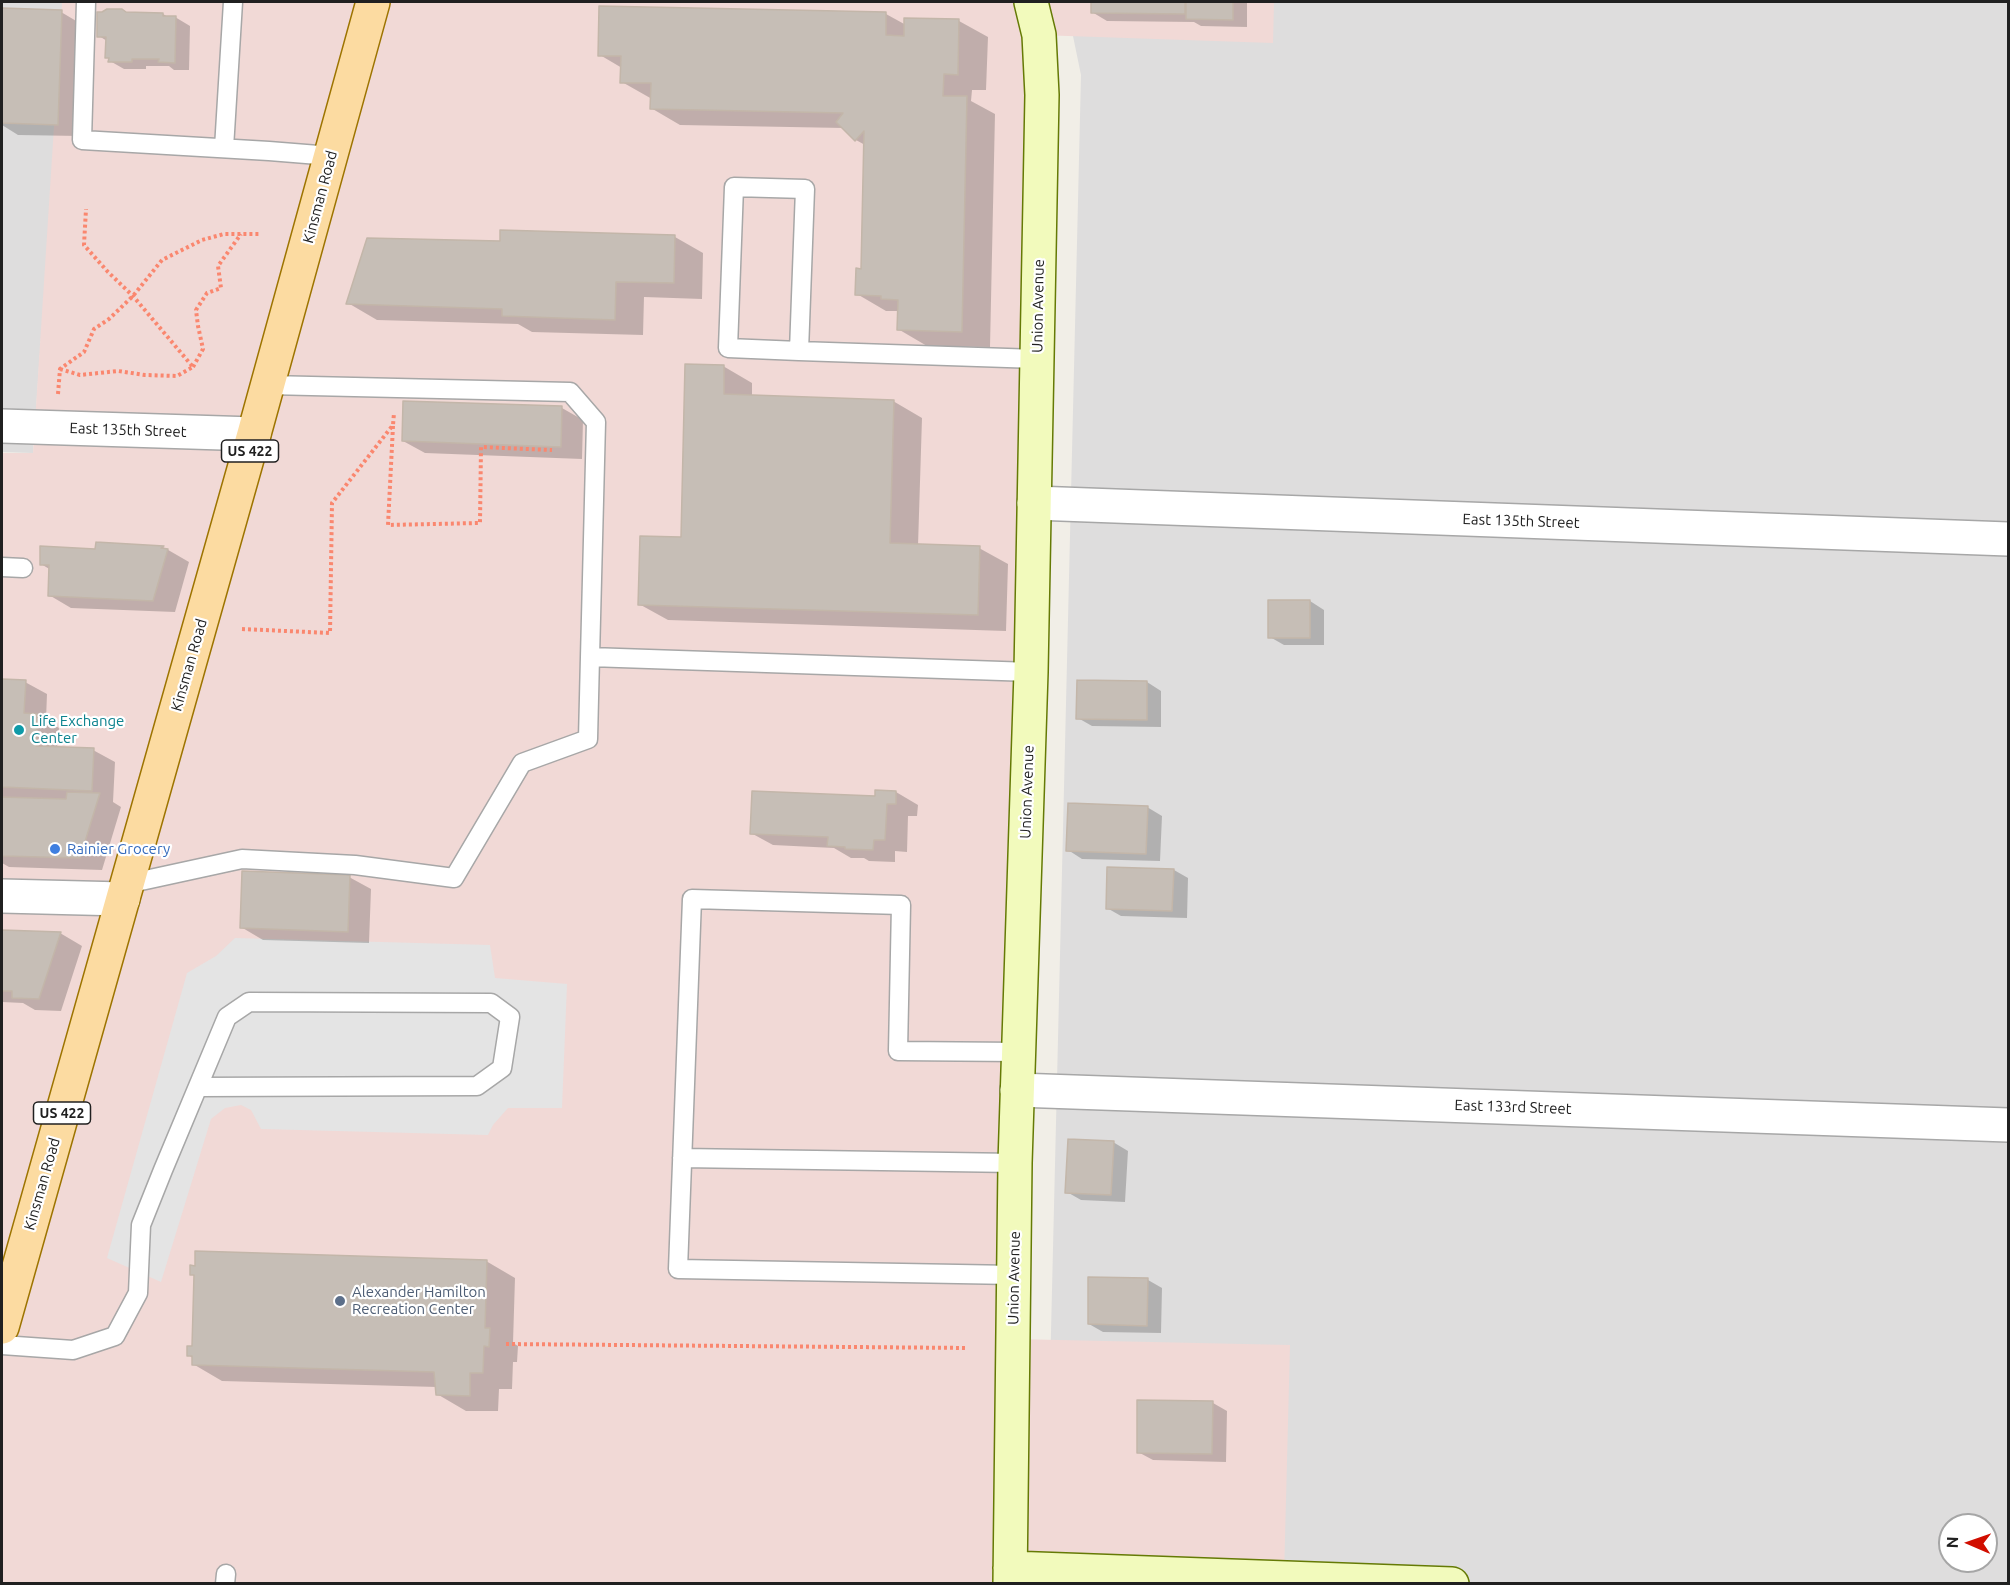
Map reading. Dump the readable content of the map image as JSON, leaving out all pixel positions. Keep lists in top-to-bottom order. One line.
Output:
{"streets":{"main road":["Kinsman Road","Union Avenue","US 422"],"street":["East 135th Street","East 133rd Street"]},"crossings":[["Kinsman Road","East 135th Street"],["Union Avenue","East 135th Street"],["Union Avenue","East 133rd Street"]],"places":["Life Exchange Center","Rainier Grocery","Alexander Hamilton Recreation Center"],"north":"left"}
